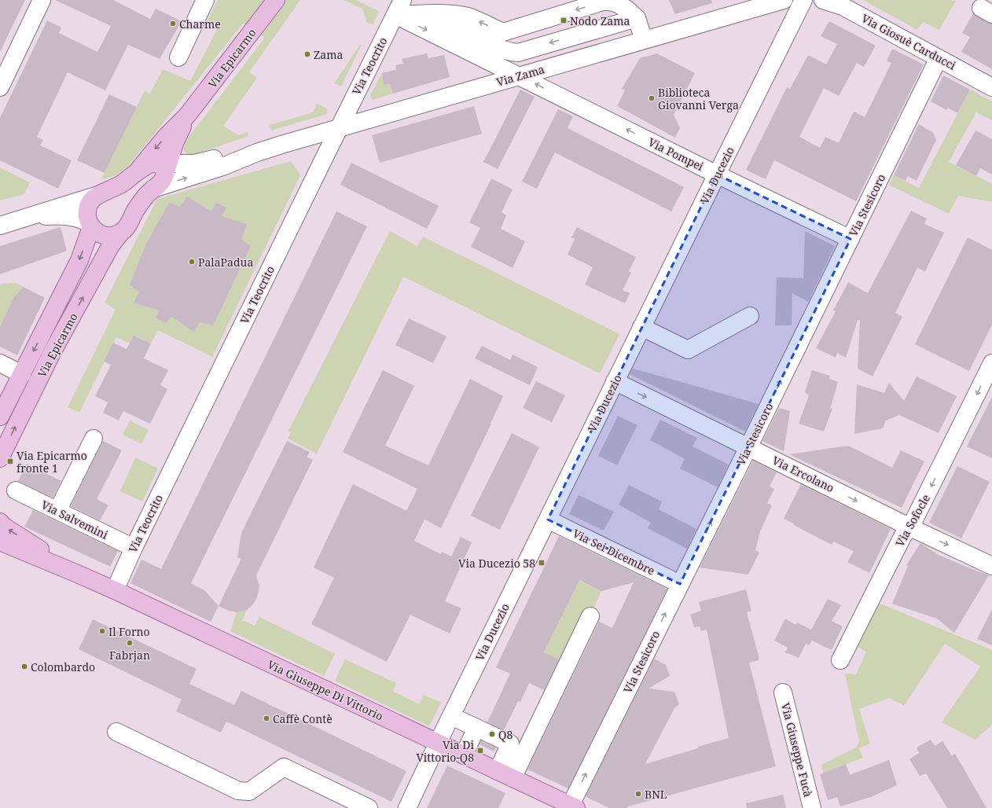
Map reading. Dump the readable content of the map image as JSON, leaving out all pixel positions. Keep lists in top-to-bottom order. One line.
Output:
{"streets":{"main road":["Via Epicarmo","Via Giuseppe Di Vittorio"],"street":["Via Giosuè Carducci","Via Teocrito","Via Zama","Via Pompei","Via Ducezio","Via Stesicoro","Via Ercolano","Via Salvemini","Via Sofocle","Via Sei Dicembre","Via Giuseppe Fucà"]},"crossings":[["Via Giosuè Carducci","Via Stesicoro"],["Via Teocrito","Via Zama"],["Via Teocrito","Via Pompei"],["Via Teocrito","Via Salvemini"],["Via Teocrito","Via Giuseppe Di Vittorio"],["Via Zama","Via Pompei"],["Via Pompei","Via Ducezio"],["Via Pompei","Via Stesicoro"],["Via Ducezio","Via Ercolano"],["Via Ducezio","Via Sei Dicembre"],["Via Ducezio","Via Giuseppe Di Vittorio"],["Via Stesicoro","Via Ercolano"],["Via Stesicoro","Via Sei Dicembre"],["Via Stesicoro","Via Giuseppe Di Vittorio"],["Via Ercolano","Via Sofocle"]],"one_way":["Via Ercolano","Via Sofocle"],"places":{"transit":["Nodo Zama","Via Epicarmo fronte 1","Via Ducezio 58","Via Di Vittorio-Q8"],"other":["Charme","Zama","Biblioteca Giovanni Verga","PalaPadua","Il Forno","Fabrjan","Colombardo","Caffè Contè","Q8","BNL"]}}
